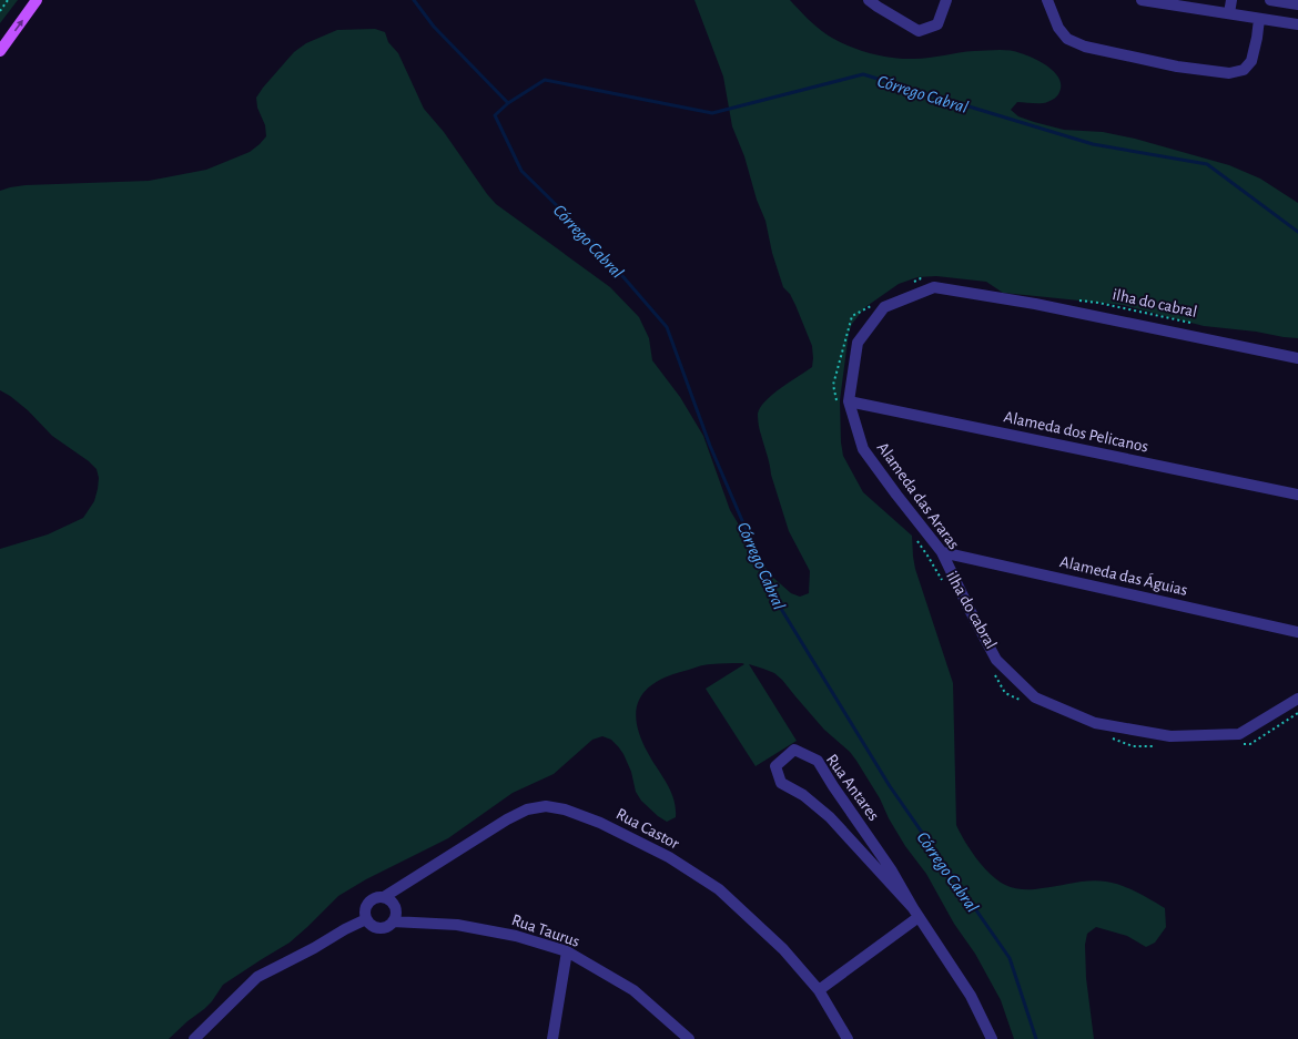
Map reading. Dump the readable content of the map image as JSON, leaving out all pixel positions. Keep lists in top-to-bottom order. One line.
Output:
{"streets":{"street":["Alameda dos Pelicanos","Alameda das Araras","Alameda das Águias","Rua Antares","Rua Castor","Rua Taurus"],"path":["ilha do cabral"]},"crossings":[["Alameda dos Pelicanos","Alameda das Araras"],["Alameda das Araras","Alameda das Águias"],["Rua Castor","Rua Taurus"]],"water":["Córrego Cabral"]}
